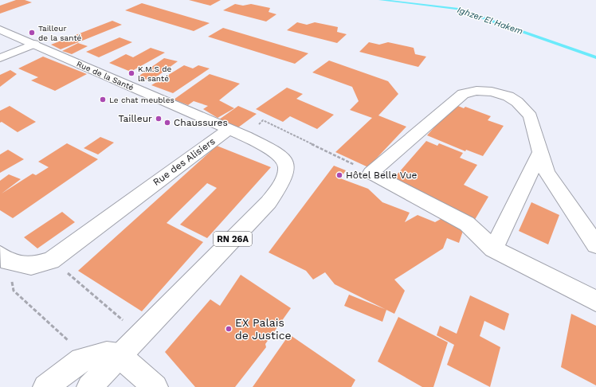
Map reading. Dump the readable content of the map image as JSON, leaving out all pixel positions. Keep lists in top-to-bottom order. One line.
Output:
{"streets":{"main road":["Rue de la Santé","Rue des Alisiers","RN 26A"]},"crossings":[["Rue de la Santé","Rue des Alisiers"],["Rue de la Santé","RN 26A"],["Rue des Alisiers","RN 26A"]],"water":["Ighzer El Hakem"],"places":["Tailleur de la santé","K.M.S de la santé","Le chat meubles","Tailleur","Chaussures","Hôtel Belle Vue","EX Palais de Justice"]}
